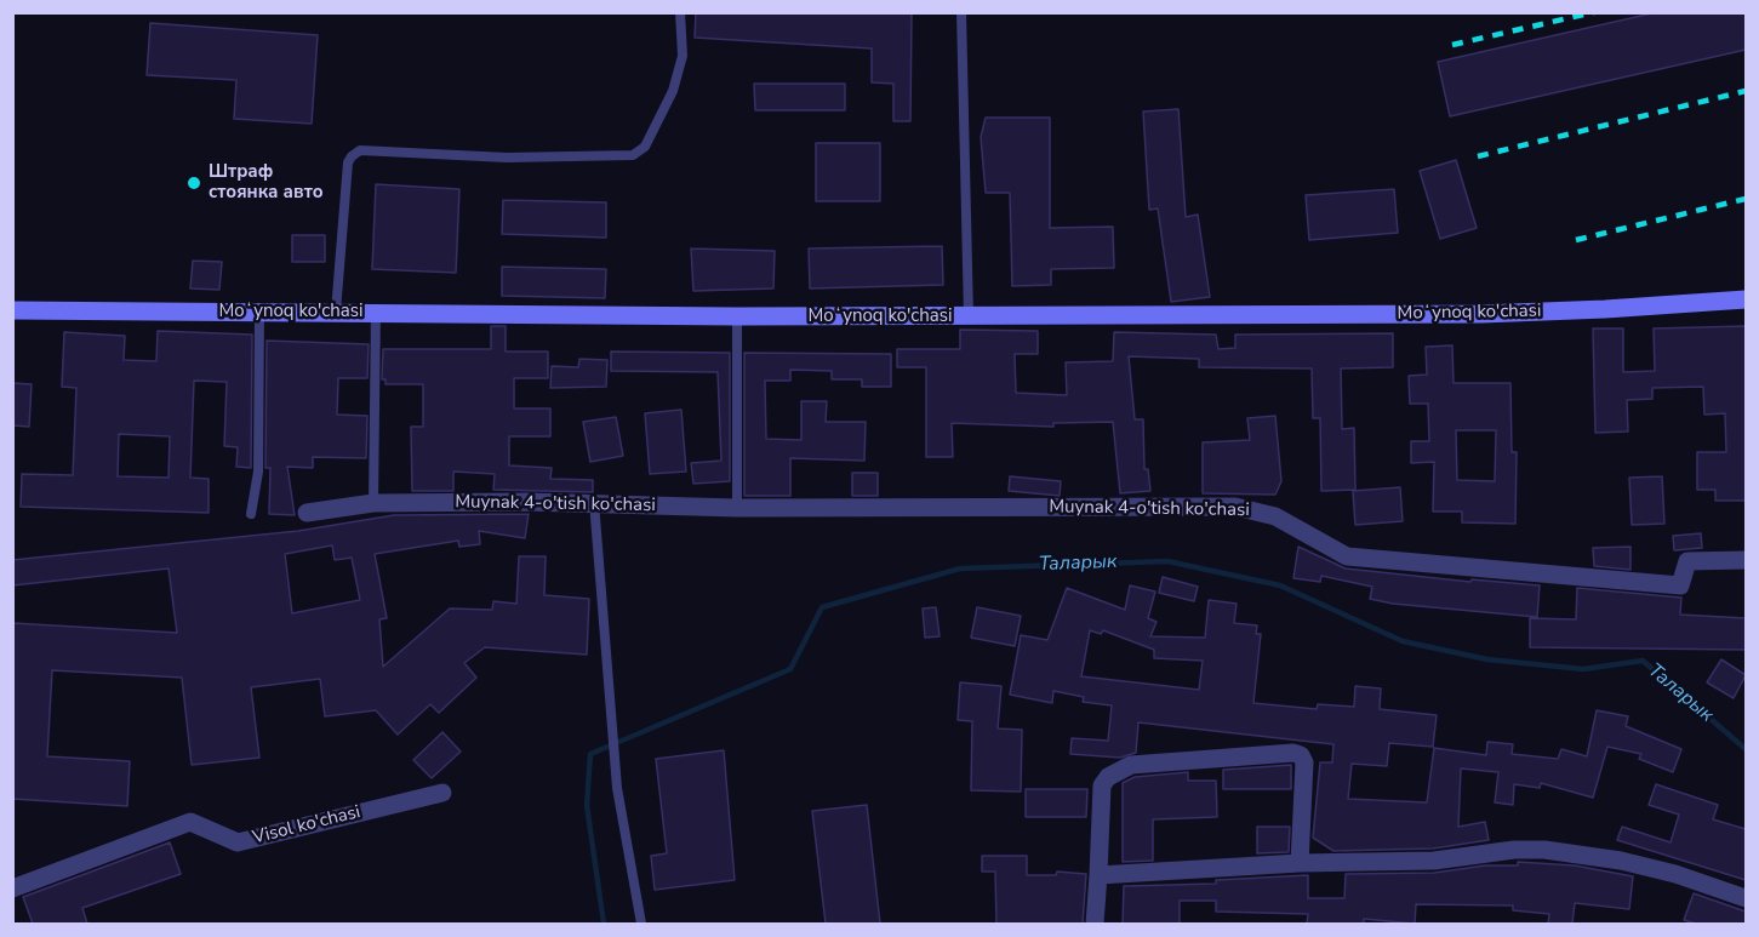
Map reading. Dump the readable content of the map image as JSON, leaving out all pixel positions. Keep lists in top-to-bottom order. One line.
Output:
{"streets":{"street":["Moʻynoq ko'chasi","Muynak 4-o'tish ko'chasi","Visol ko'chasi"]},"water":["Таларык"],"places":["Штраф стоянка авто"]}
